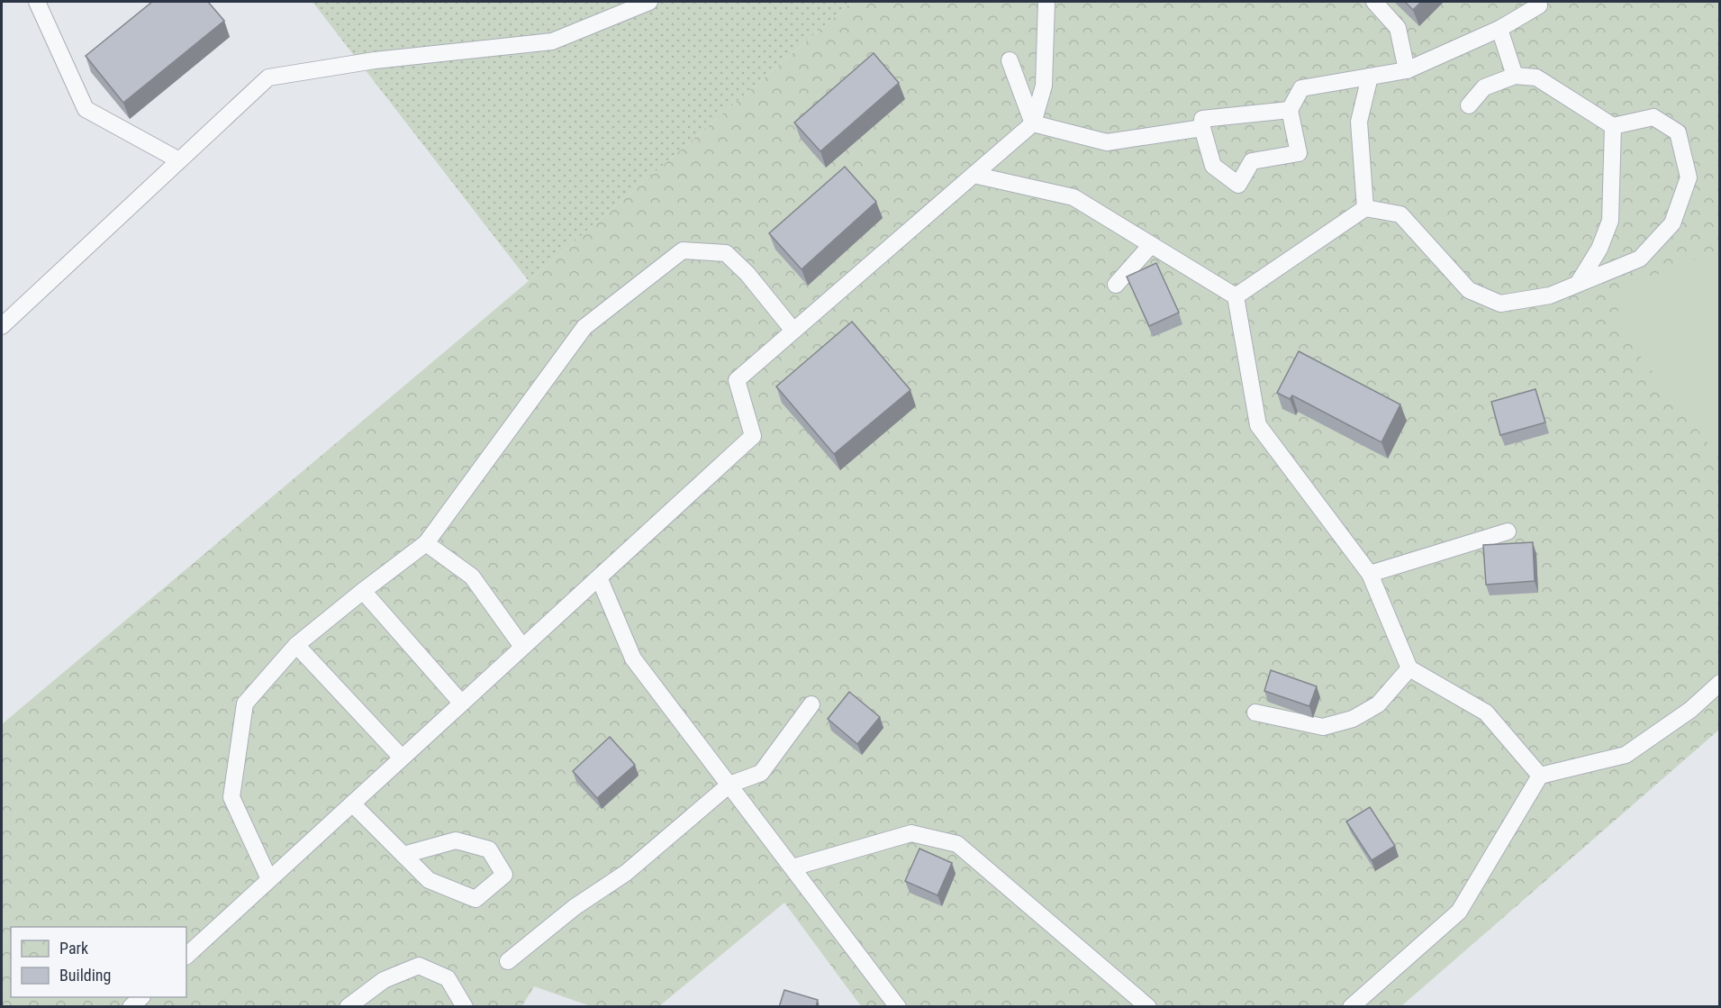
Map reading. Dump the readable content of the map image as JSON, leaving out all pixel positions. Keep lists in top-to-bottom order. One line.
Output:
{"legend":["Park","Building"]}
